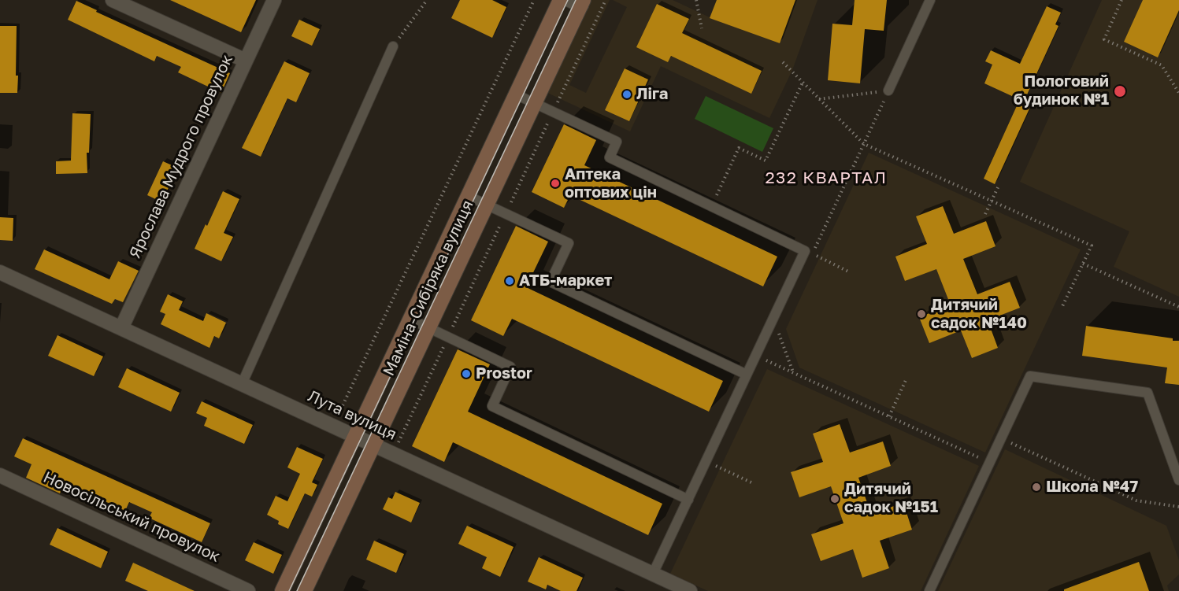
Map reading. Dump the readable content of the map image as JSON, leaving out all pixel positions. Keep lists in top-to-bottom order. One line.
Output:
{"streets":{"main road":["Маміна-Сибіряка вулиця"],"street":["Ярослава Мудрого провулок","Лута вулиця","Новосільський провулок"]},"crossings":[["Ярослава Мудрого провулок","Лута вулиця"],["Маміна-Сибіряка вулиця","Лута вулиця"]],"districts":["232 КВАРТАЛ"],"places":["Пологовий будинок №1","Ліга","Аптека оптових цін","АТБ-маркет","Дитячий садок №140","Prostor","Школа №47","Дитячий садок №151"]}
